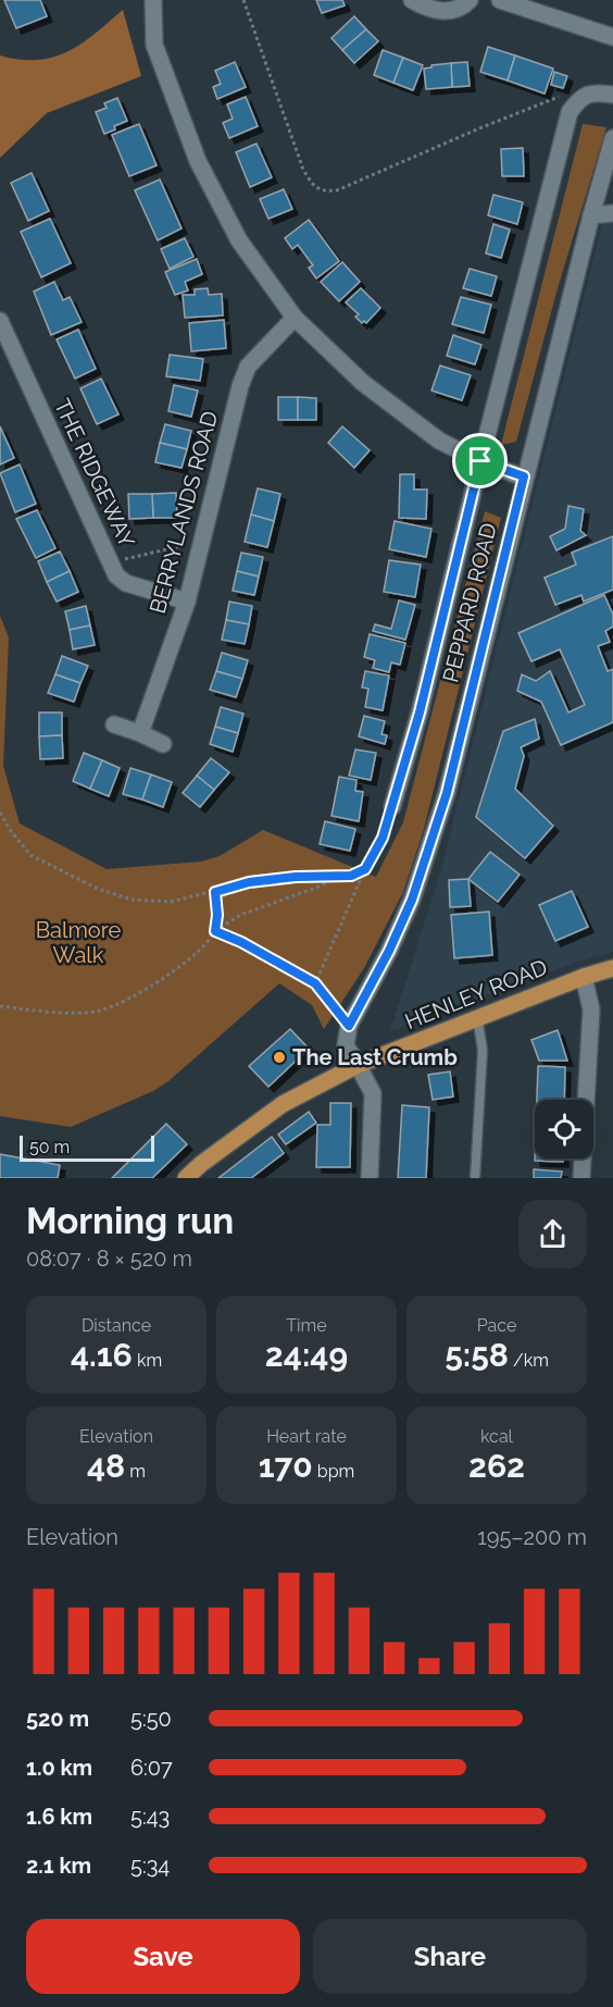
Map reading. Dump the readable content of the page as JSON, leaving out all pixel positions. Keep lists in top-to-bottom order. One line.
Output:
{"streets":{"main road":["HENLEY ROAD"],"street":["THE RIDGEWAY","BERRYLANDS ROAD","PEPPARD ROAD"]},"crossings":[["THE RIDGEWAY","BERRYLANDS ROAD"]],"parks":["Balmore Walk"],"places":["The Last Crumb"],"scale_bar":"50 m","page":{"scale":"50 m","heading":["Morning run","08:07 · 8 × 520 m"],"stats":[["Distance","4.16 km"],["Time","24:49"],["Pace","5:58 /km"],["Elevation","48 m"],["Heart rate","170 bpm"],["kcal","262"]],"chart":["Elevation","195–200 m"],"list":[{"name":"520 m","note":"5:50"},{"name":"1.0 km","note":"6:07"},{"name":"1.6 km","note":"5:43"},{"name":"2.1 km","note":"5:34"}],"buttons":["Save","Share"]}}
